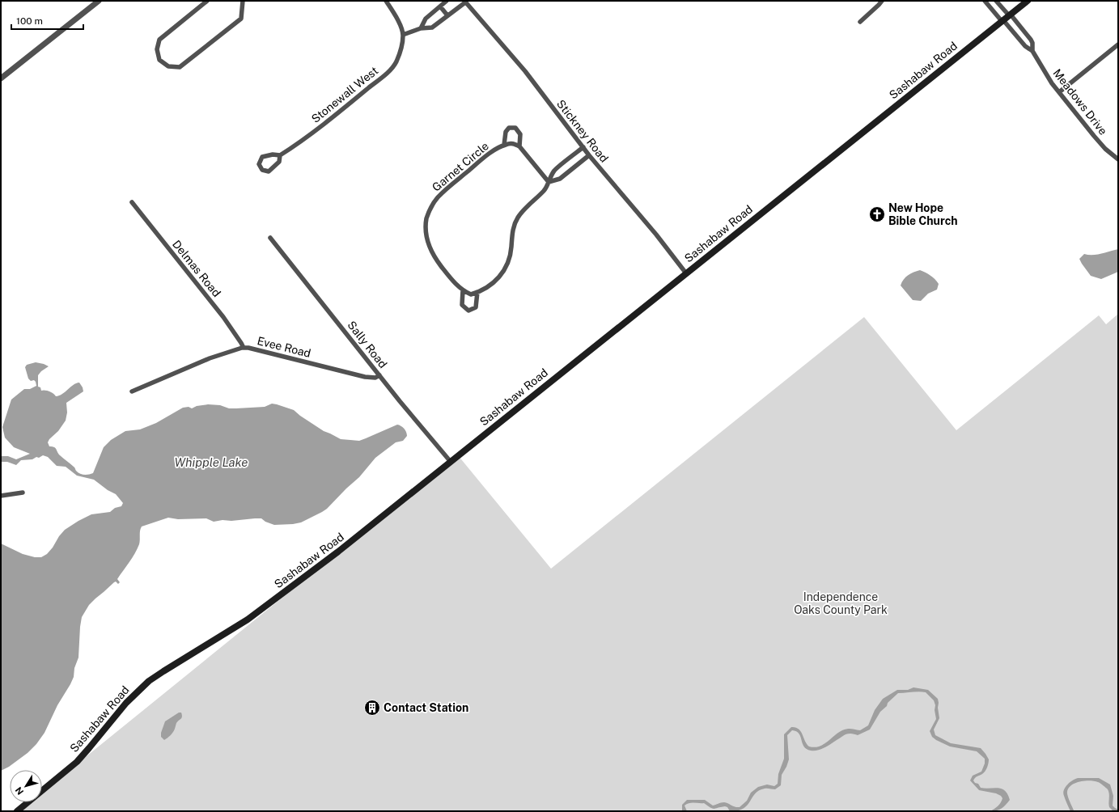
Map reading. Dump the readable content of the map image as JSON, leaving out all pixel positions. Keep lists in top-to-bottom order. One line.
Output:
{"streets":{"main road":["Sashabaw Road"],"street":["Stonewall West","Meadows Drive","Stickney Road","Garnet Circle","Delmas Road","Sally Road","Evee Road"]},"crossings":[["Sashabaw Road","Meadows Drive"],["Sashabaw Road","Stickney Road"],["Sashabaw Road","Sally Road"],["Delmas Road","Evee Road"],["Sally Road","Evee Road"]],"water":["Whipple Lake"],"parks":["Independence Oaks County Park"],"places":{"church":["New Hope Bible Church"],"building":["Contact Station"]},"scale_bar":"100 m","north":"bottom left"}
